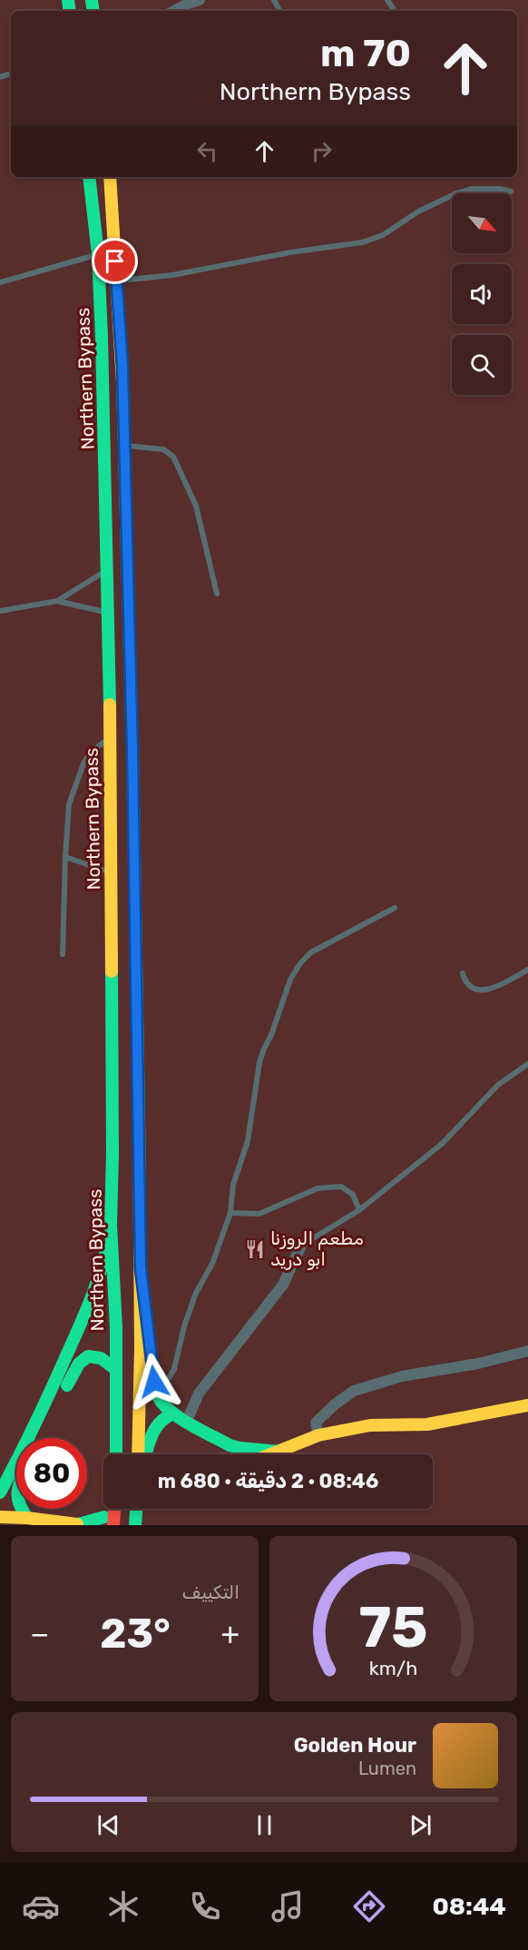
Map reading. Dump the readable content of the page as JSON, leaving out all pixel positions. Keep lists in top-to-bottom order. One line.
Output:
{"streets":{"main road":["Northern Bypass"]},"places":{"restaurant":["مطعم الروزنا ابو دريد"]},"north":"bottom right","page":{"turn":["70 m","Northern Bypass"],"limit":"80","trip":"08:46 · 2 دقيقة · 680 m","tile":"التكييف","heat":["−","23°","+"],"song":["Golden Hour","Lumen"],"tabs":"08:44","gauge":["75","km/h"]}}
